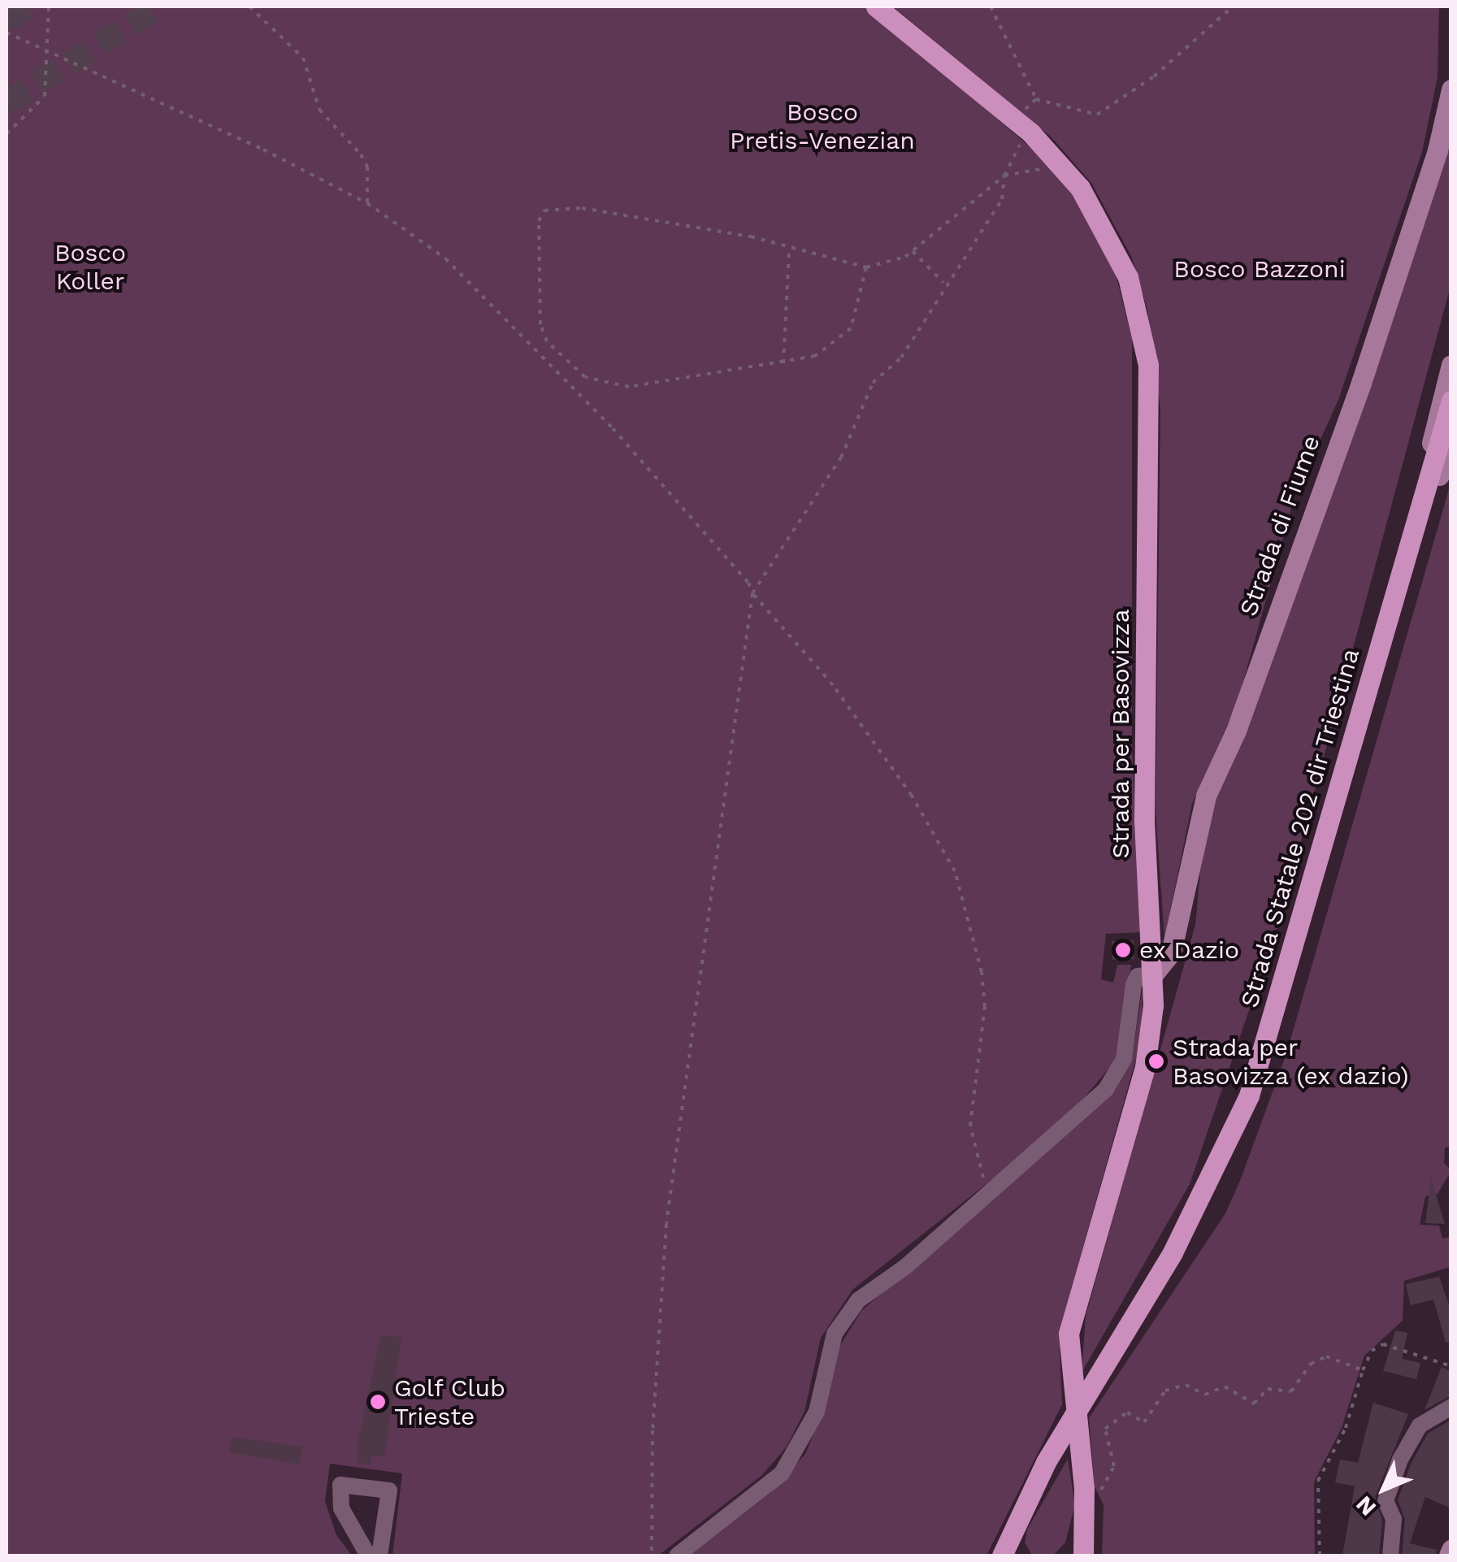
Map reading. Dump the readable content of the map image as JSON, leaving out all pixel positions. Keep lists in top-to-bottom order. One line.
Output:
{"streets":{"main road":["Strada per Basovizza","Strada Statale 202 dir Triestina"],"street":["Strada di Fiume"]},"crossings":[["Strada di Fiume","Strada per Basovizza"]],"parks":["Bosco Pretis-Venezian","Bosco Koller","Bosco Bazzoni"],"places":["ex Dazio","Strada per Basovizza (ex dazio)","Golf Club Trieste"],"north":"bottom left"}
